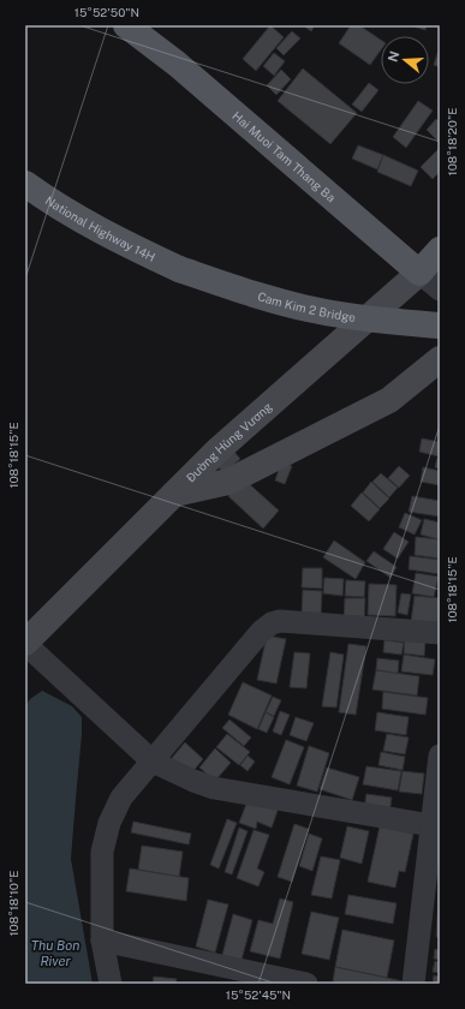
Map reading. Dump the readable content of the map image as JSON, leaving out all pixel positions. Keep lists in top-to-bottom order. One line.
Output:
{"streets":{"main road":["Hai Muoi Tam Thang Ba","National Highway 14H","Cam Kim 2 Bridge","Đường Hùng Vương"]},"crossings":[["Hai Muoi Tam Thang Ba","Đường Hùng Vương"],["National Highway 14H","Cam Kim 2 Bridge"]],"water":["Thu Bon River"],"north":"left","coordinates":["15°52'50\"N","108°18'20\"E","108°18'15\"E","108°18'10\"E","15°52'45\"N"]}
